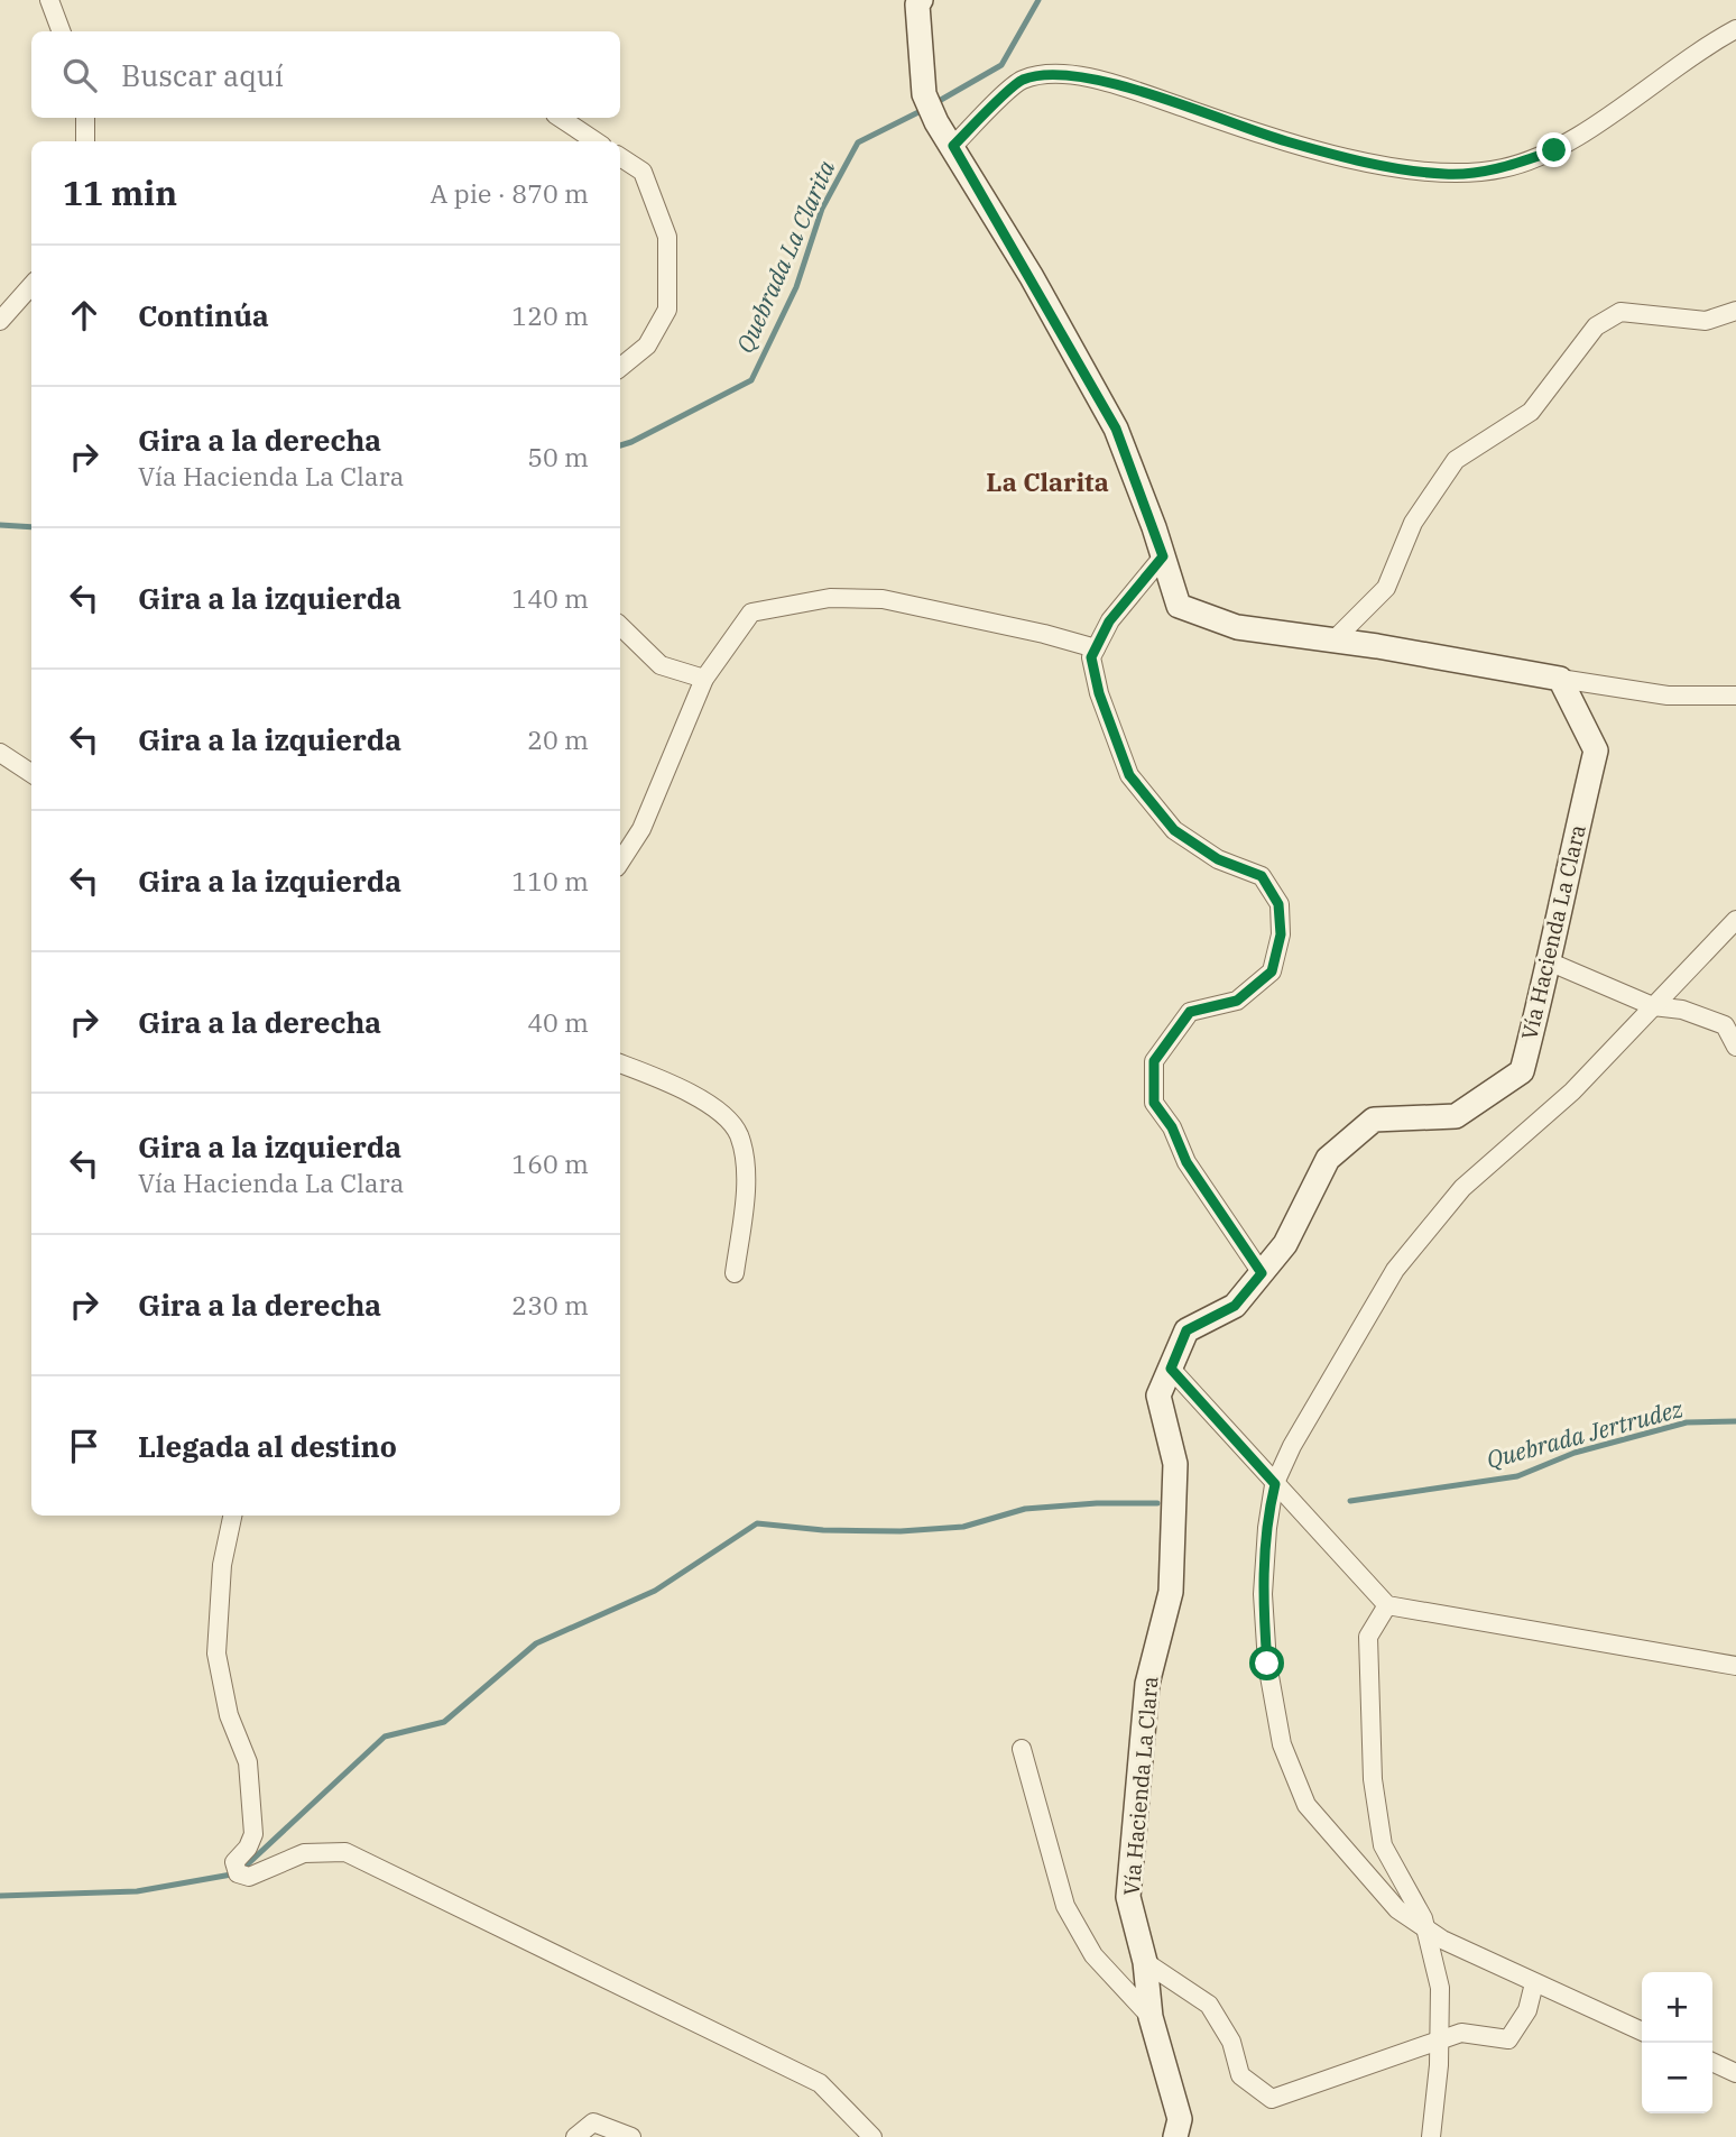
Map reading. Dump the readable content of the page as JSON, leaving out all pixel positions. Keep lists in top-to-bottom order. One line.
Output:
{"streets":{"street":["Vía Hacienda La Clara"]},"districts":["La Clarita"],"water":["Quebrada La Clarita","Quebrada Jertrudez"],"page":{"search":"Buscar aquí","heading":["11 min","A pie · 870 m"],"list":[["Continúa","120 m"],["Gira a la derecha","Vía Hacienda La Clara","50 m"],["Gira a la izquierda","140 m"],["Gira a la izquierda","20 m"],["Gira a la izquierda","110 m"],["Gira a la derecha","40 m"],["Gira a la izquierda","Vía Hacienda La Clara","160 m"],["Gira a la derecha","230 m"],"Llegada al destino"],"map_buttons":["+","−"]}}
